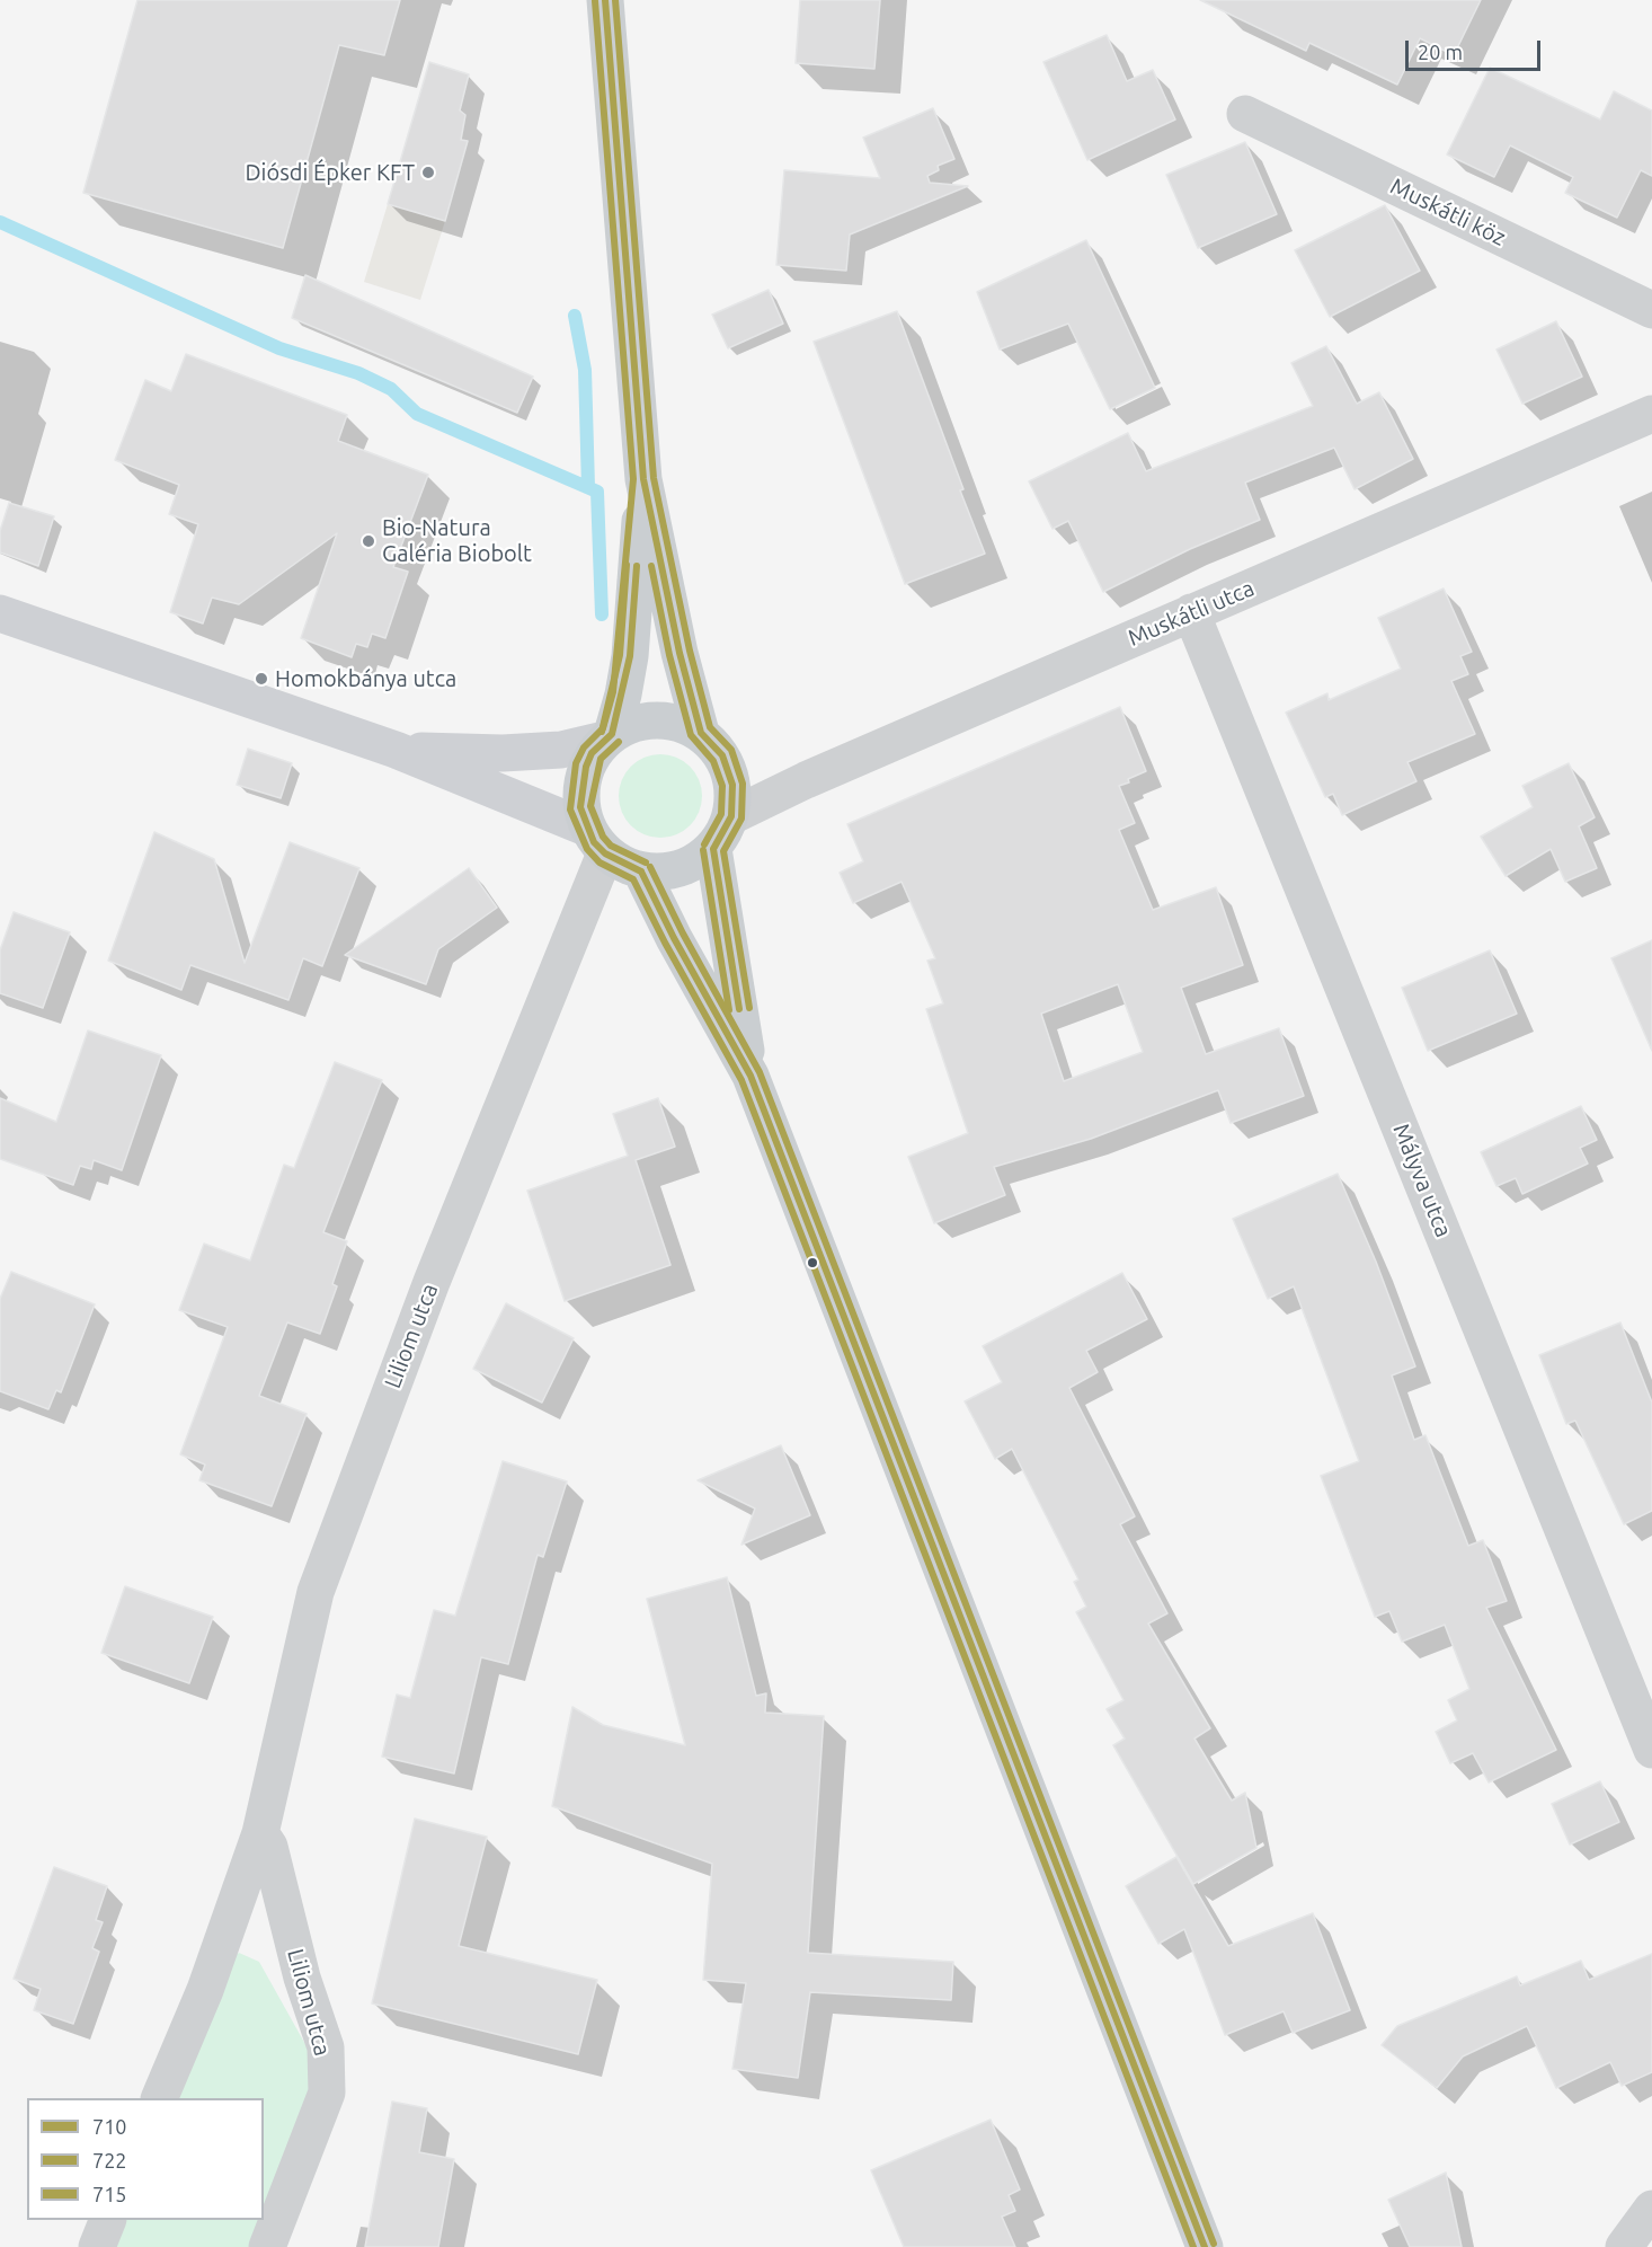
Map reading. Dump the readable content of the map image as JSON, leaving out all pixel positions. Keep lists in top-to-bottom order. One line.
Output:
{"streets":{"street":["Muskátli köz","Muskátli utca","Mályva utca","Liliom utca"]},"crossings":[["Muskátli utca","Mályva utca"],["Muskátli utca","Liliom utca"]],"places":["Diósdi Épker KFT","Bio-Natura Galéria Biobolt","Homokbánya utca"],"lines":["transit line 710","transit line 715","transit line 722"],"legend":["710","722","715"],"scale_bar":"20 m"}
